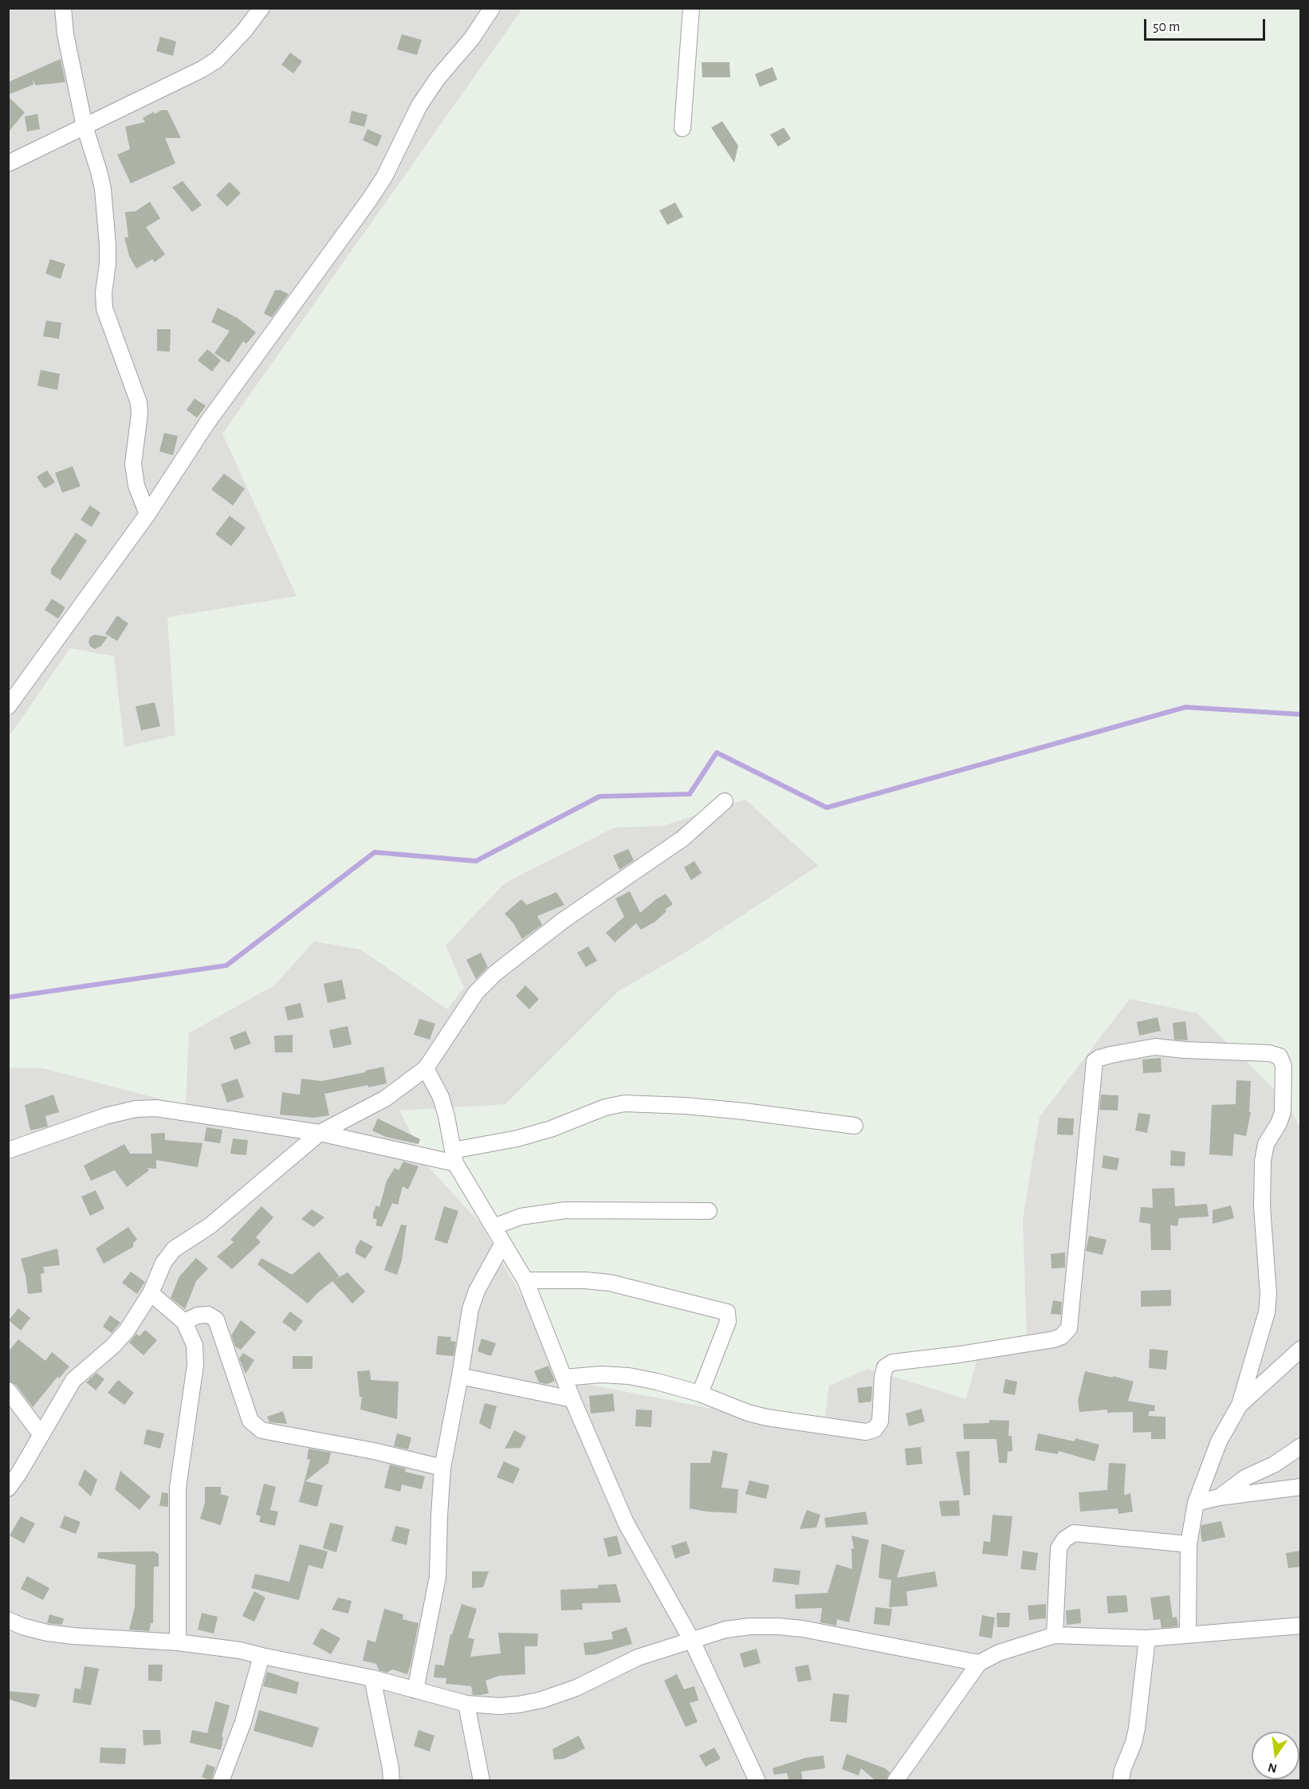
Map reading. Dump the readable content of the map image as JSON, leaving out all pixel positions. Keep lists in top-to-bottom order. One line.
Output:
{"scale_bar":"50 m","north":"bottom"}
